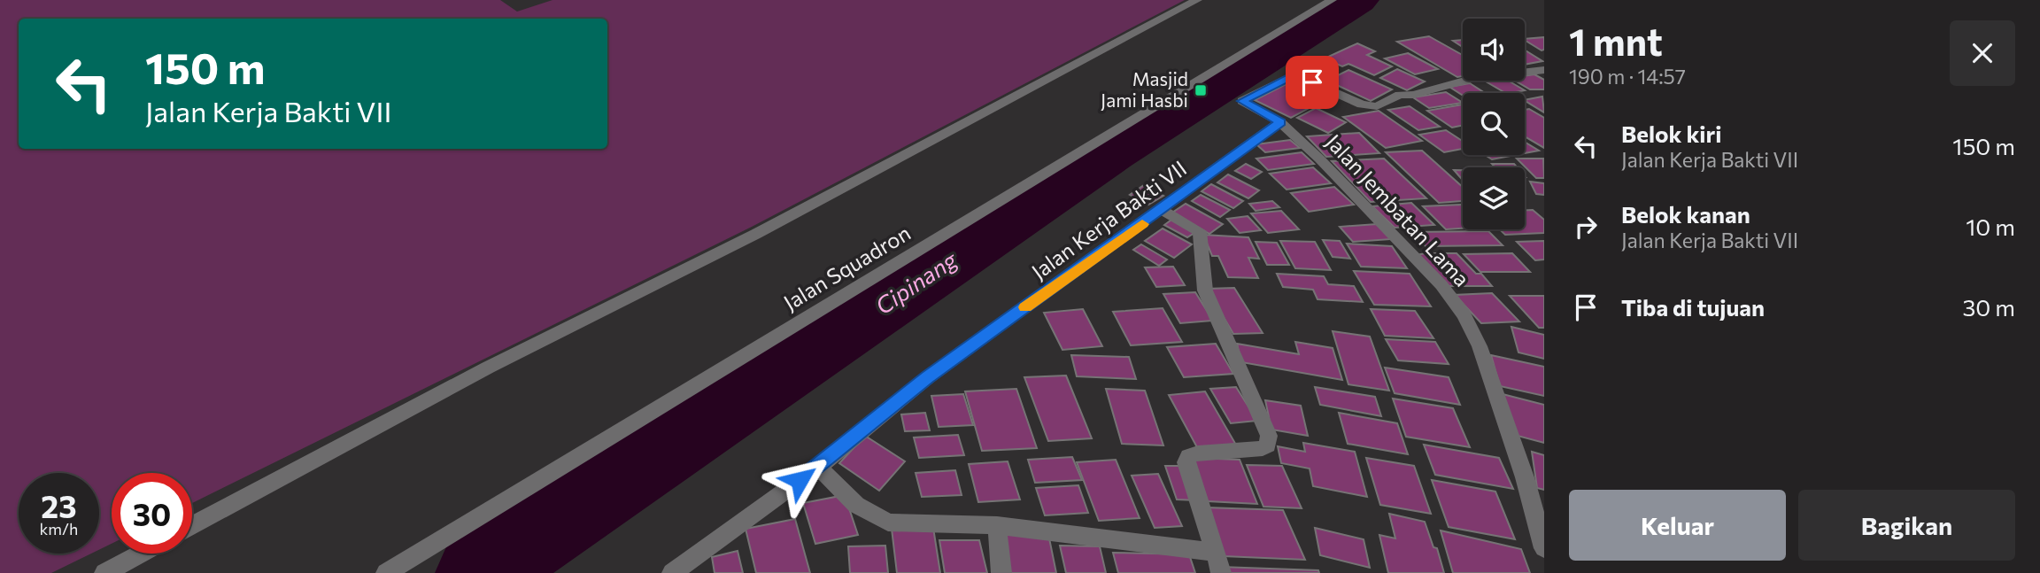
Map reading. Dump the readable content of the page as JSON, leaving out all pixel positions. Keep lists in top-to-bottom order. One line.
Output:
{"streets":{"street":["Jalan Jembatan Lama","Jalan Kerja Bakti VII","Jalan Squadron"]},"crossings":[["Jalan Jembatan Lama","Jalan Kerja Bakti VII"]],"water":["Cipinang"],"places":{"transit":["Masjid Jami Hasbi"]},"page":{"heading":["1 mnt","190 m · 14:57"],"turn":["150 m","Jalan Kerja Bakti VII"],"list":[{"name":"Belok kiri","note":"Jalan Kerja Bakti VII","value":"150 m"},{"name":"Belok kanan","note":"Jalan Kerja Bakti VII","value":"10 m"},{"name":"Tiba di tujuan","value":"30 m"}],"speed":"23 km/h","limit":"30","buttons":["Keluar","Bagikan"]}}
